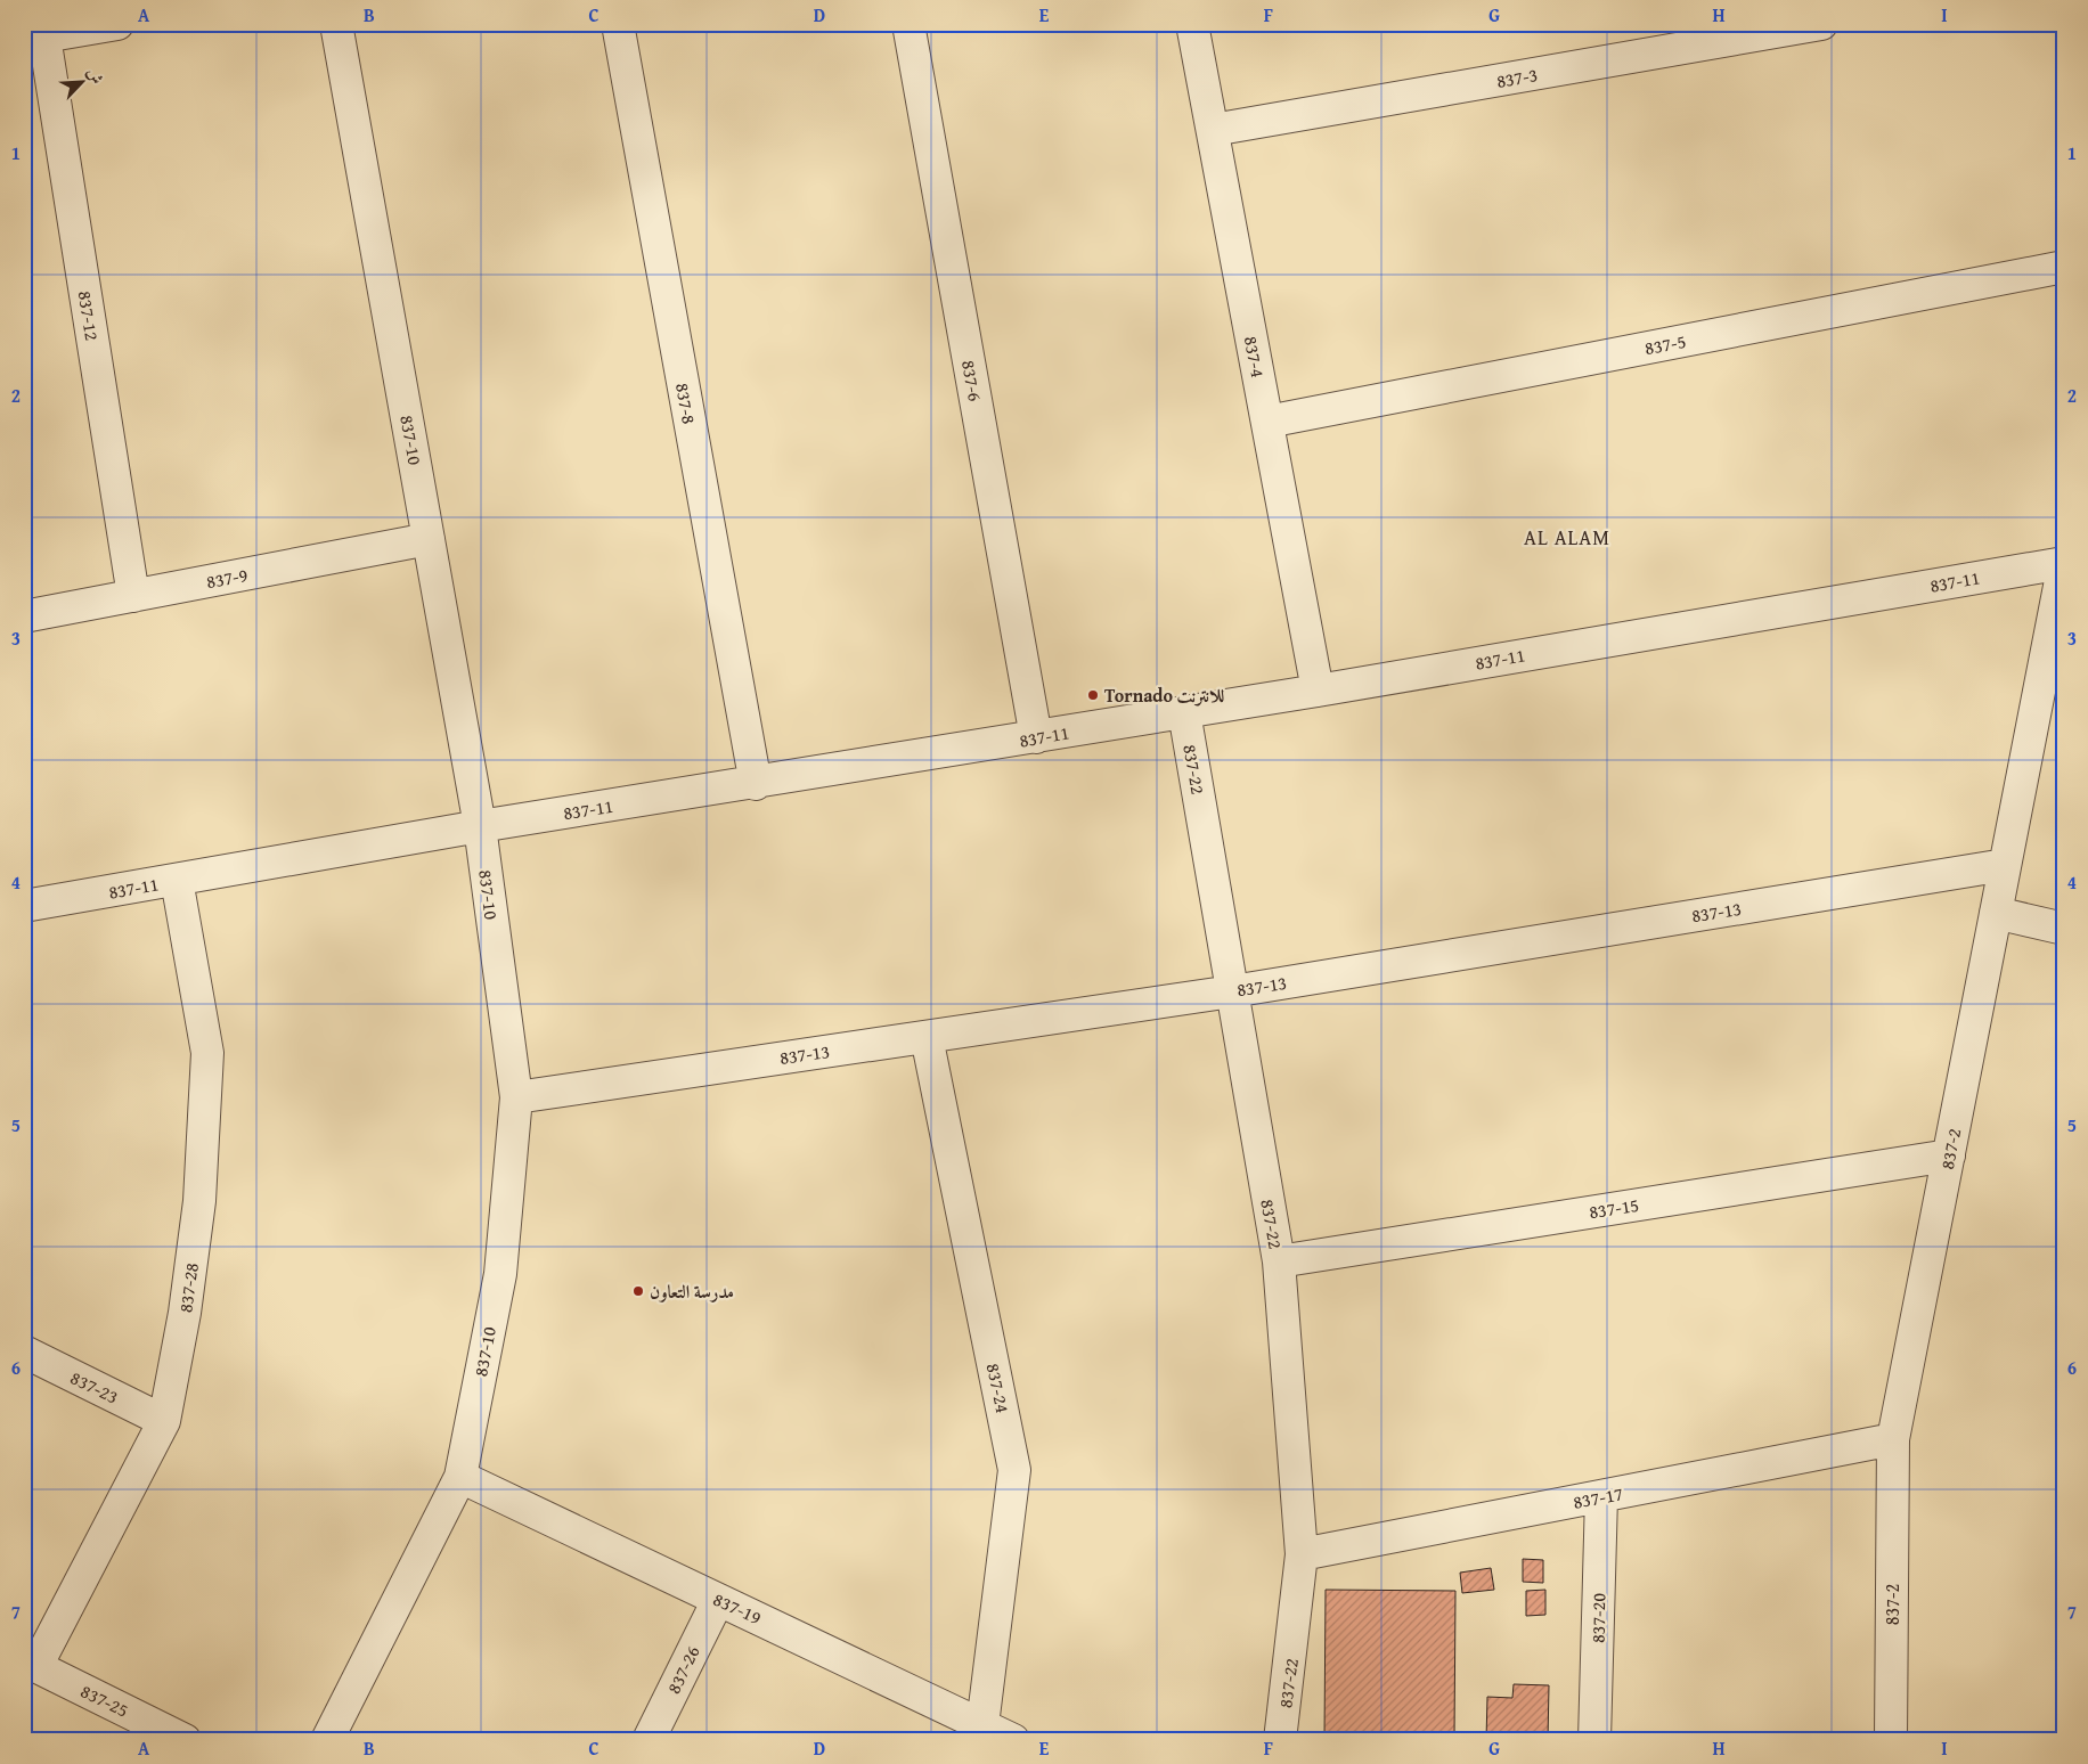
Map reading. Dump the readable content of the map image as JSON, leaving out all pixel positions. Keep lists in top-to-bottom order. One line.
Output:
{"streets":{"street":["837-3","837-12","837-5","837-4","837-6","837-8","837-10","837-9","837-11","837-22","837-13","837-2","837-15","837-28","837-23","837-24","837-17","837-19","837-20","837-26","837-25"]},"crossings":[["837-3","837-4"],["837-12","837-9"],["837-5","837-4"],["837-4","837-11"],["837-6","837-11"],["837-8","837-11"],["837-10","837-9"],["837-10","837-11"],["837-10","837-13"],["837-10","837-19"],["837-11","837-22"],["837-11","837-2"],["837-11","837-28"],["837-22","837-13"],["837-22","837-15"],["837-22","837-17"],["837-13","837-2"],["837-13","837-24"],["837-2","837-15"],["837-2","837-17"],["837-28","837-23"],["837-28","837-25"],["837-24","837-19"],["837-17","837-20"],["837-19","837-26"]],"districts":["AL ALAM"],"places":["Tornado للانترنت","مدرسة التعاون"],"north":"top right","grid":{"columns":["A","B","C","D","E","F","G","H","I"],"rows":["1","2","3","4","5","6","7"]}}
